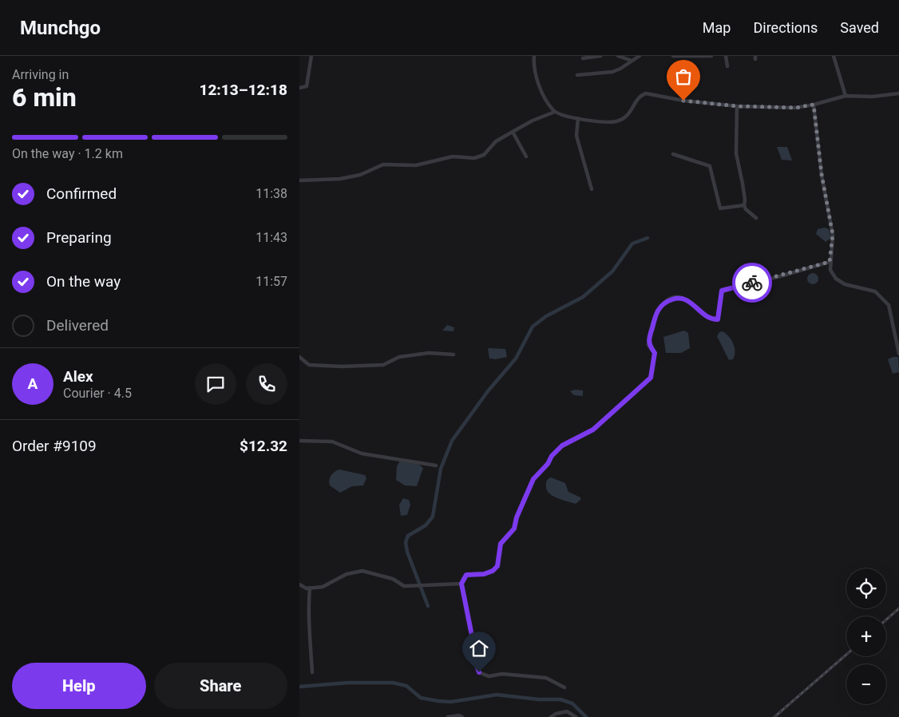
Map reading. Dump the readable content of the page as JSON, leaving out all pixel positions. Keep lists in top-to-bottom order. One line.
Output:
{"page":{"header":"Munchgo","nav":["Map","Directions","Saved"],"heading":["6 min","Arriving in","12:13–12:18"],"panel":["Alex","Courier · 4.5","Order #9109","$12.32"],"bar":"On the way · 1.2 km","list":[["Confirmed","11:38"],["Preparing","11:43"],["On the way","11:57"],"Delivered"],"round":"A","map_buttons":["+","−"],"buttons":["Help","Share"]}}
